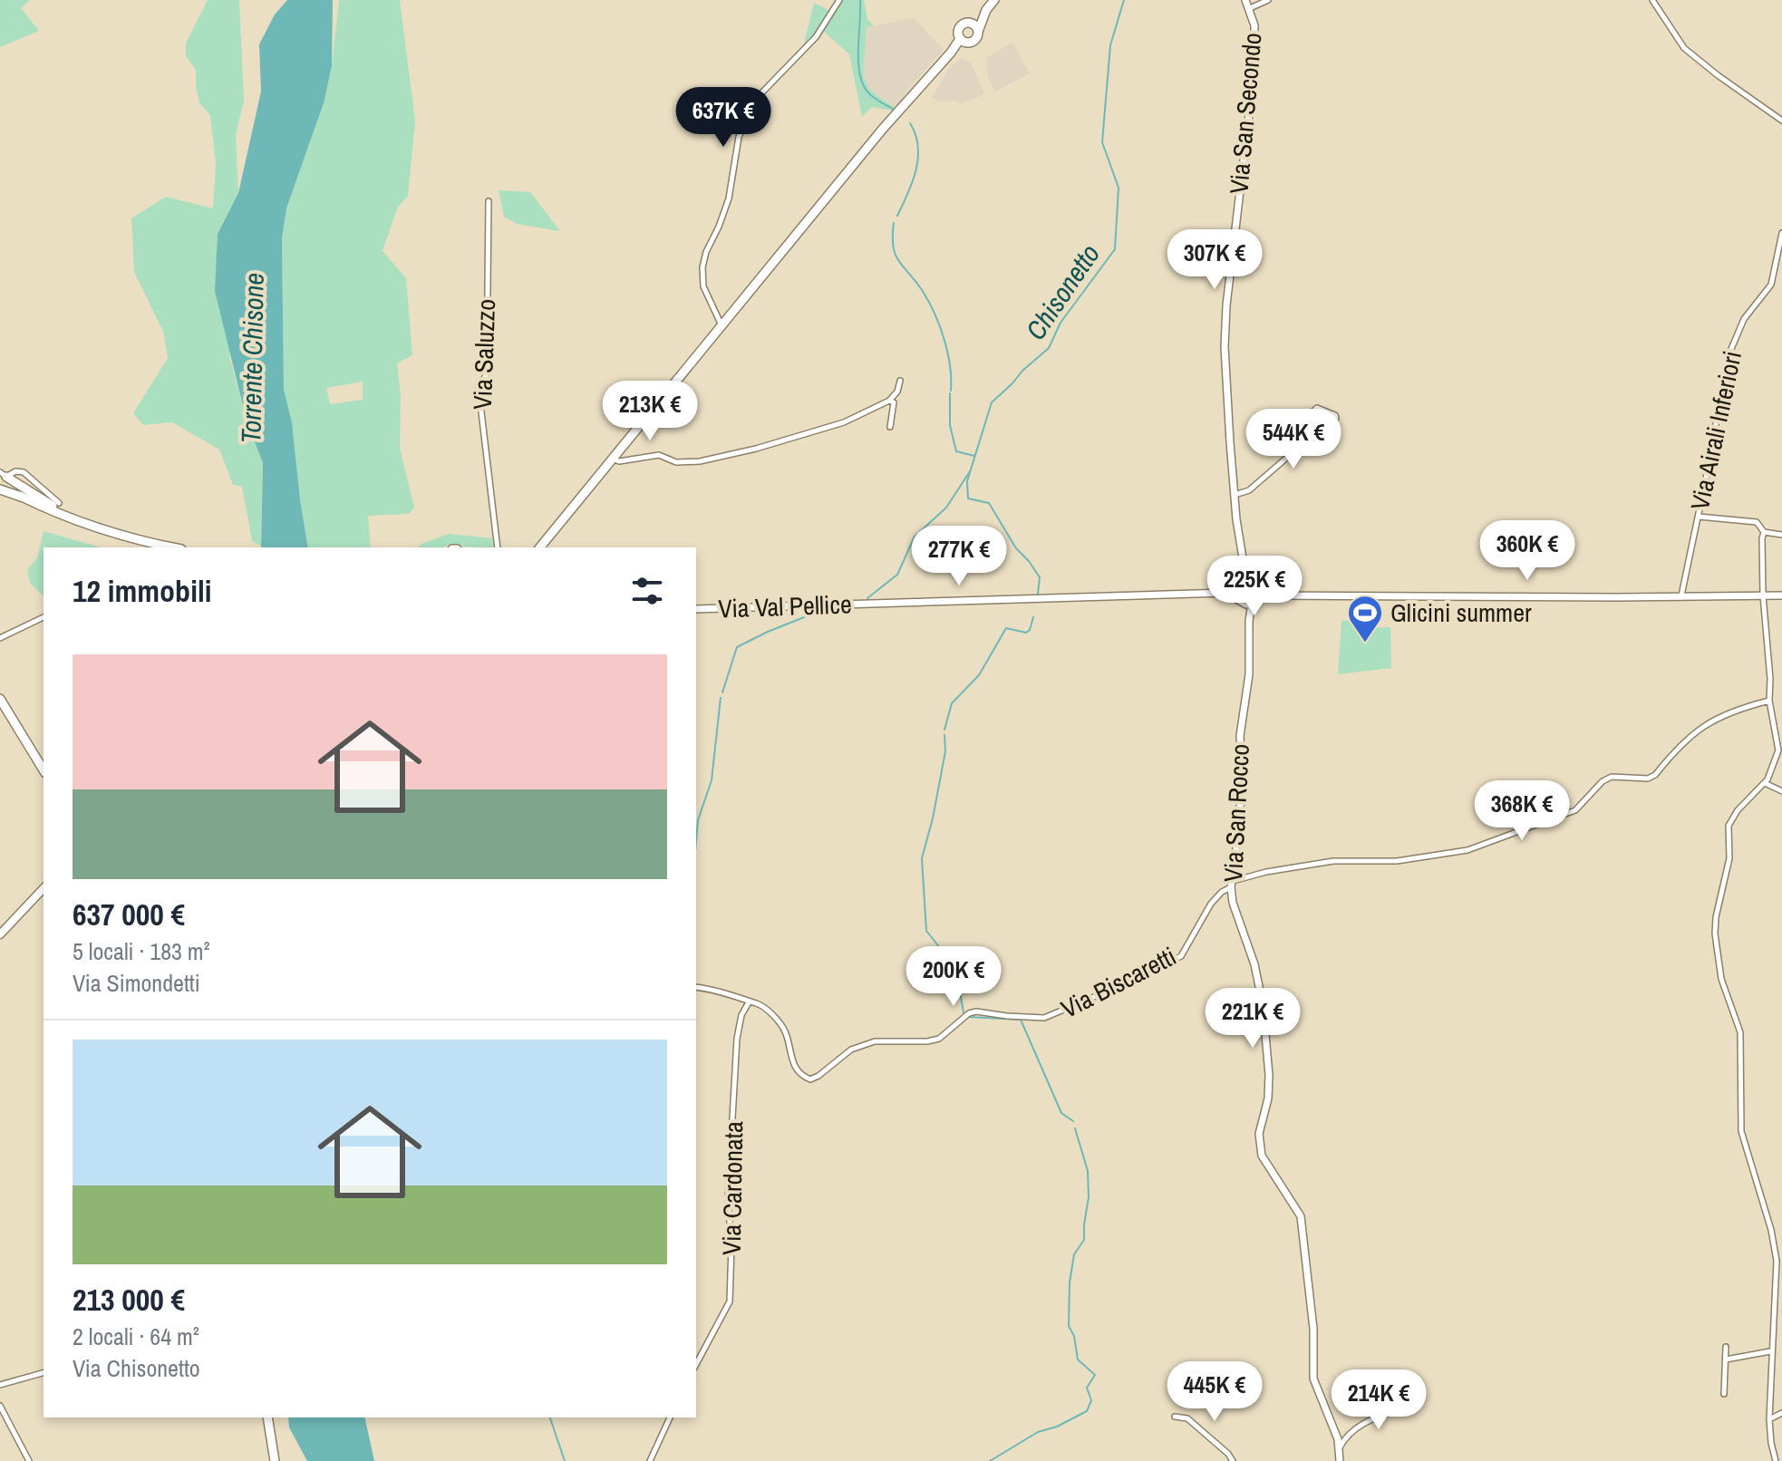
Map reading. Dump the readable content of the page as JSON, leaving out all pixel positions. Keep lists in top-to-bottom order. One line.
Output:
{"streets":{"street":["Via San Secondo","Via Saluzzo","Via Airali Inferiori","Via Val Pellice","Via San Rocco","Via Biscaretti","Via Cardonata"]},"crossings":[["Via San Secondo","Via Val Pellice"],["Via San Secondo","Via San Rocco"],["Via Val Pellice","Via San Rocco"],["Via San Rocco","Via Biscaretti"],["Via Biscaretti","Via Cardonata"]],"water":["Chisonetto","Torrente Chisone"],"places":{"sports":["Glicini summer"]},"page":{"price":["637K €","307K €","213K €","544K €","360K €","277K €","225K €","368K €","200K €","221K €","445K €","214K €"],"heading":"12 immobili","list":[{"name":"637 000 €","note":"5 locali · 183 m² · Via Simondetti"},{"name":"213 000 €","note":"2 locali · 64 m² · Via Chisonetto"}]}}
